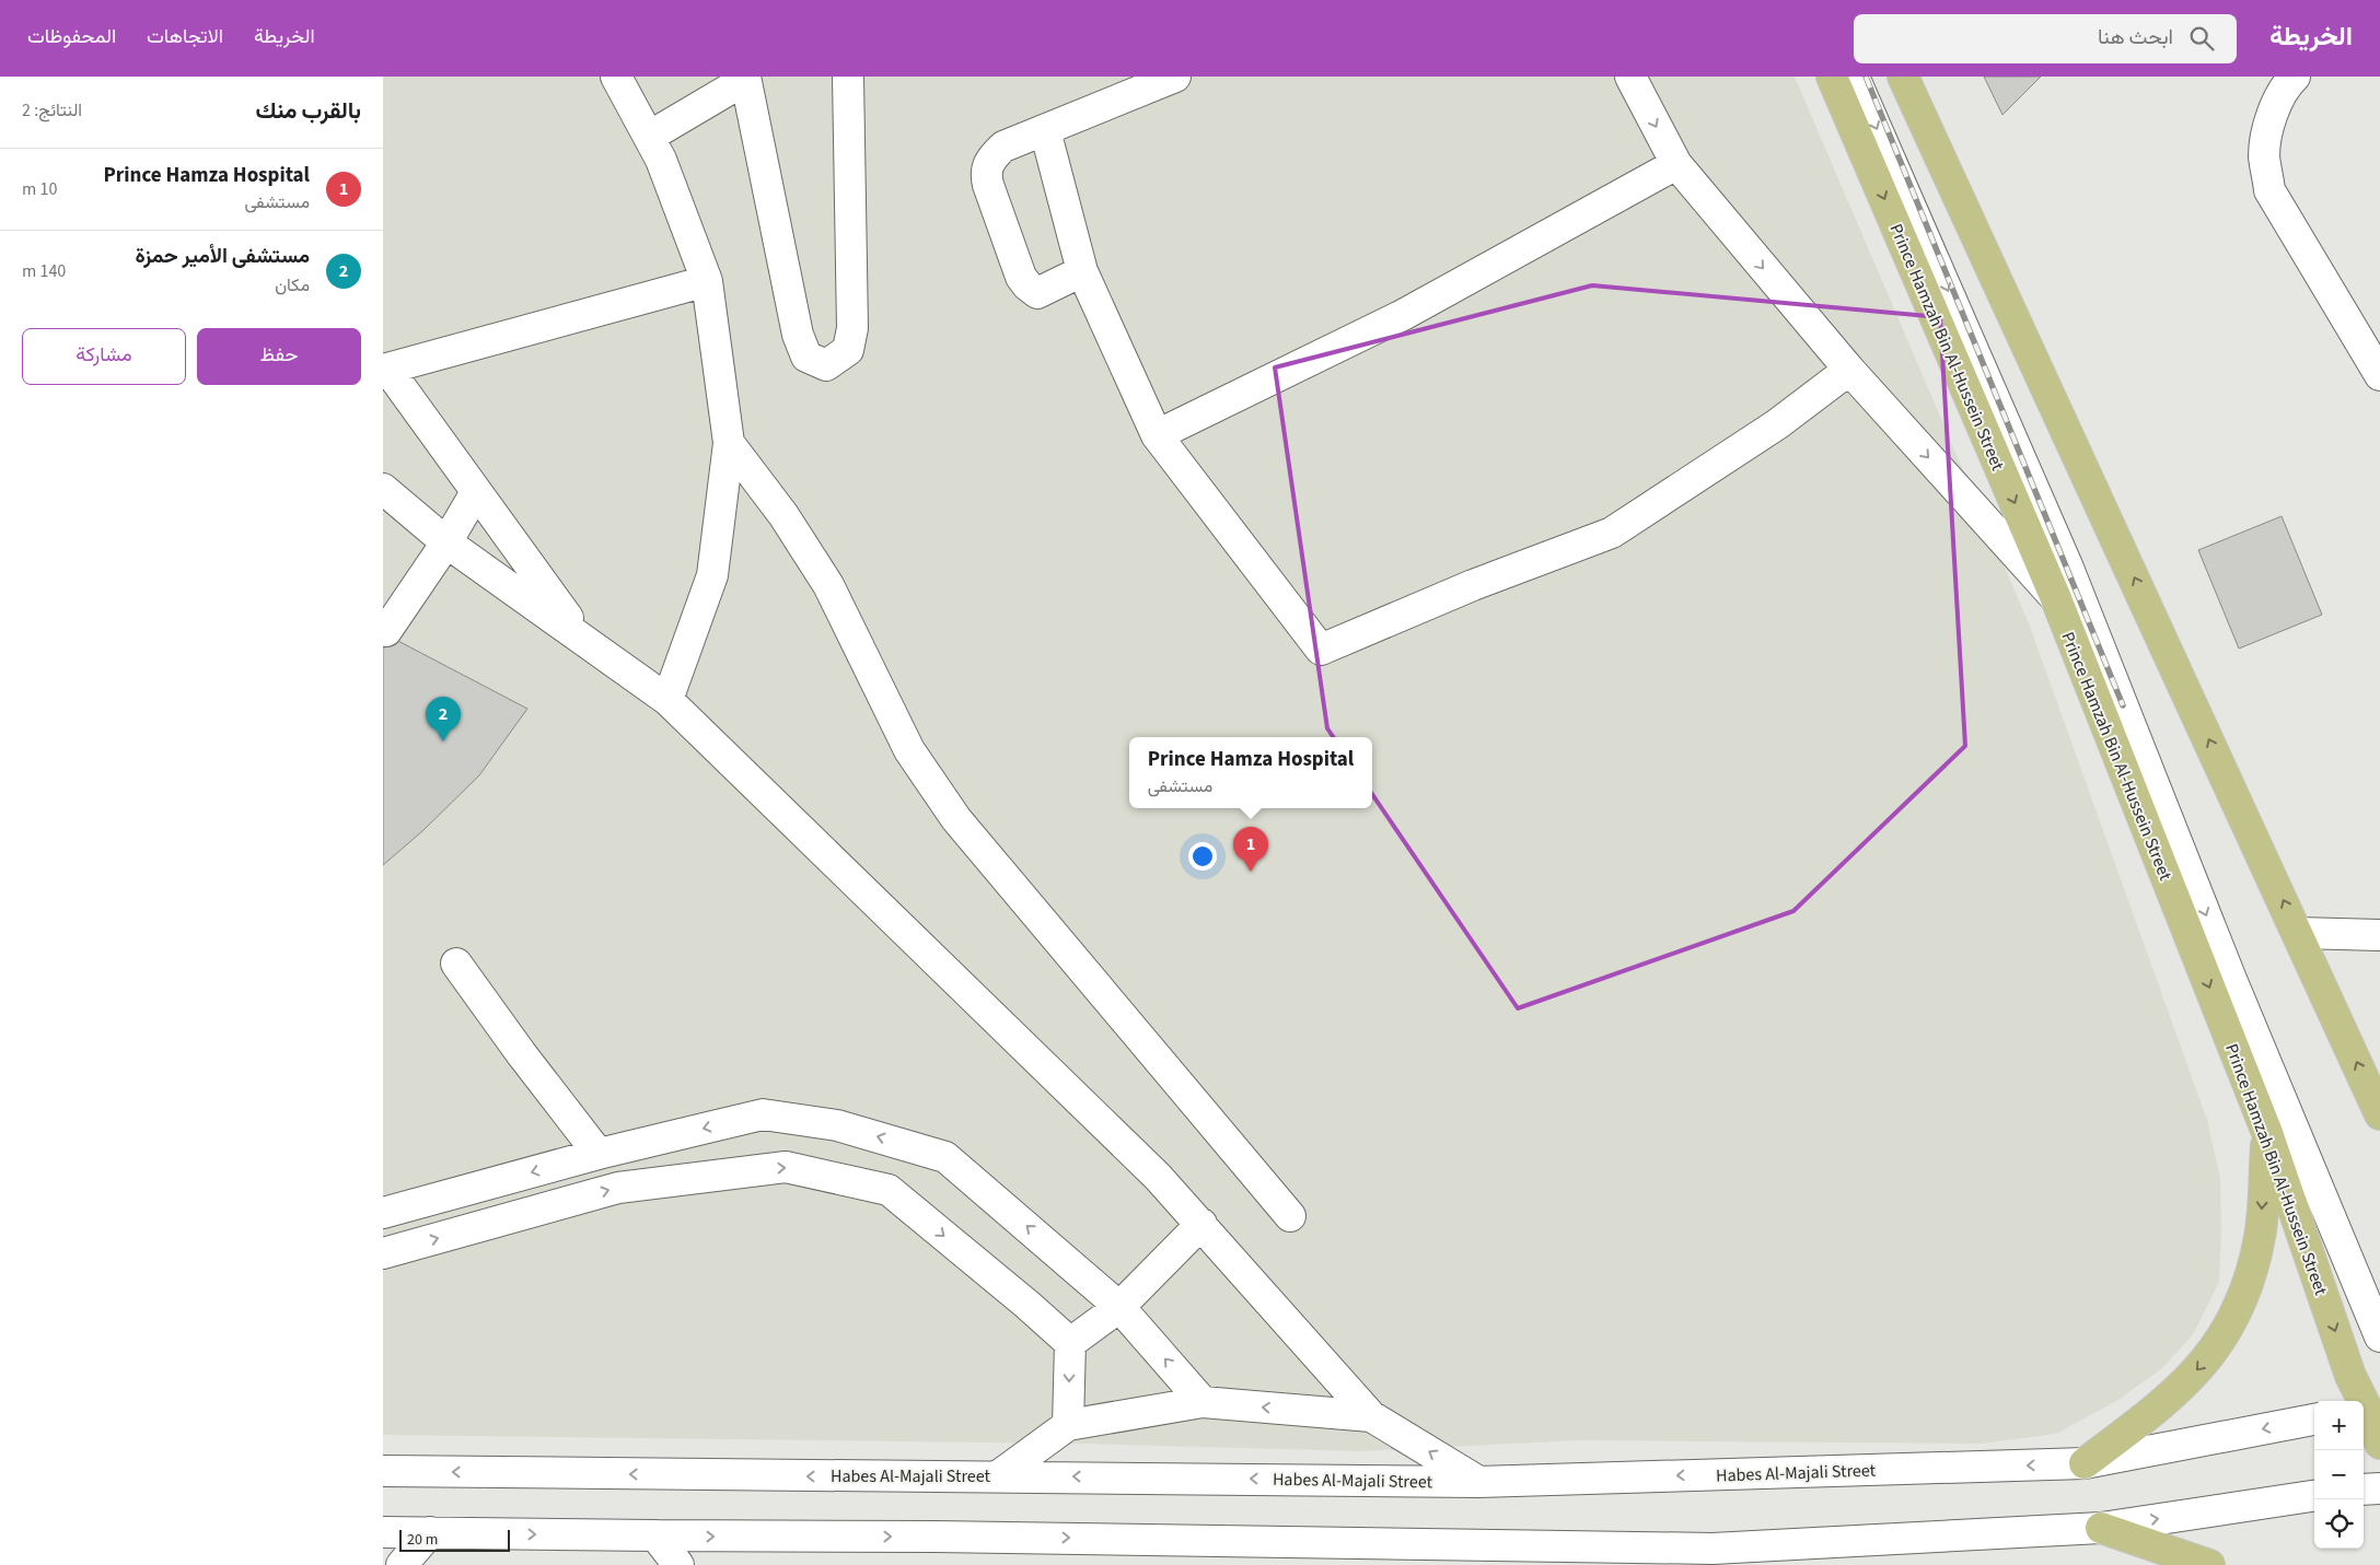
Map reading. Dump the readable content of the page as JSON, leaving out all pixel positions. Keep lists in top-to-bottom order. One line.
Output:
{"streets":{"main road":["Prince Hamzah Bin Al-Hussein Street"],"street":["Habes Al-Majali Street"]},"scale_bar":"20 m","page":{"header":"الخريطة","search":"ابحث هنا","nav":["الخريطة","الاتجاهات","المحفوظات"],"heading":["بالقرب منك","النتائج: 2"],"list":[{"mark":"1","name":"Prince Hamza Hospital","note":"مستشفى","value":"10 m"},{"mark":"2","name":"مستشفى الأمير حمزة","note":"مكان","value":"140 m"}],"buttons":["حفظ","مشاركة"],"pins":["2","1"],"popup":["Prince Hamza Hospital","مستشفى"],"map_buttons":["+","−"],"scale":"20 m"}}
